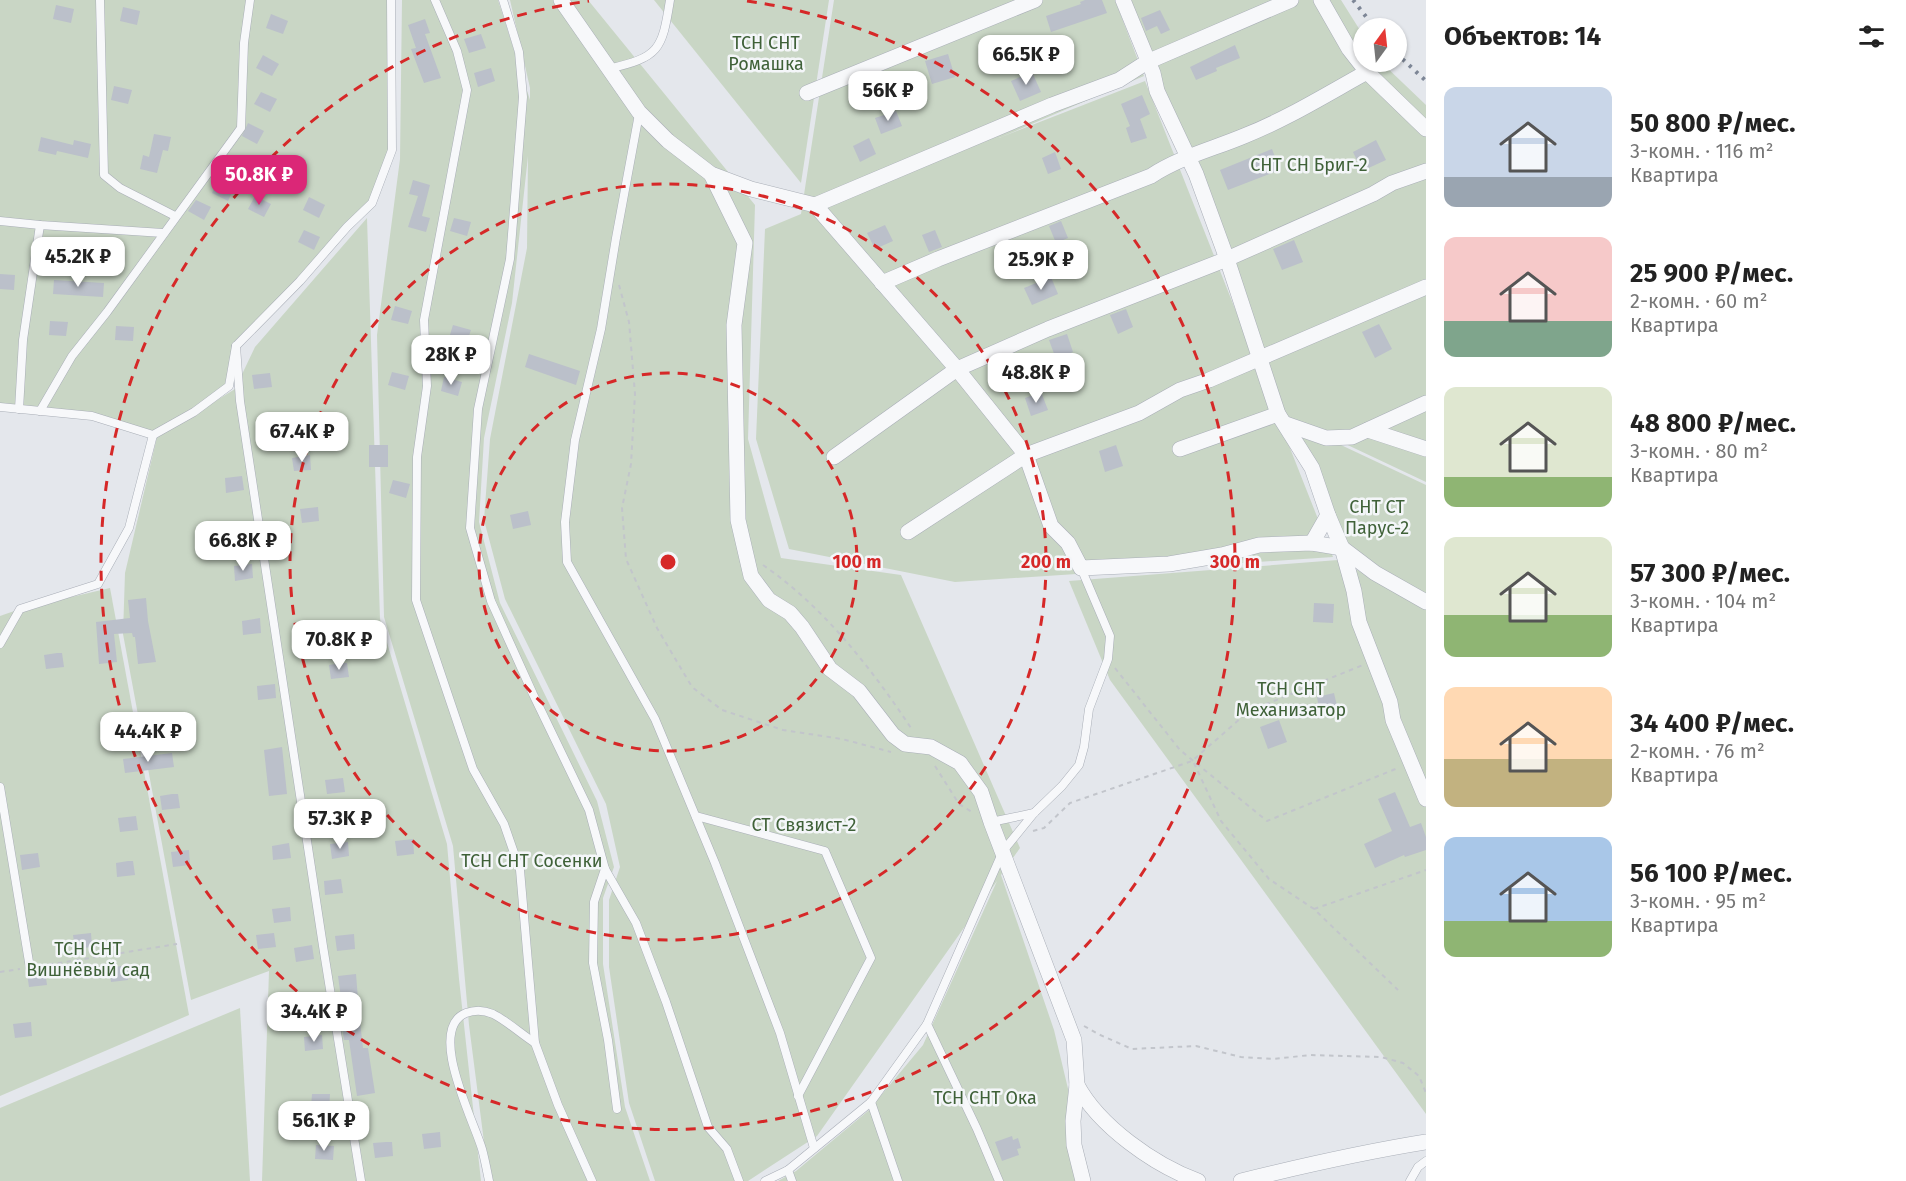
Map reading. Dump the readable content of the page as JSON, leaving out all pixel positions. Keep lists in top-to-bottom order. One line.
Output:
{"parks":["ТСН СНТ Ромашка","СНТ СН Бриг-2","СНТ СТ Парус-2","ТСН СНТ Механизатор","СТ Связист-2","ТСН СНТ Сосенки","ТСН СНТ Вишнёвый сад","ТСН СНТ Ока"],"north":"top","page":{"heading":"Объектов: 14","price":["66.5K ₽","56K ₽","50.8K ₽","45.2K ₽","25.9K ₽","28K ₽","48.8K ₽","67.4K ₽","66.8K ₽","70.8K ₽","44.4K ₽","57.3K ₽","34.4K ₽","56.1K ₽"],"list":[{"name":"50 800 ₽/мес.","note":"3-комн. · 116 m² · Квартира"},{"name":"25 900 ₽/мес.","note":"2-комн. · 60 m² · Квартира"},{"name":"48 800 ₽/мес.","note":"3-комн. · 80 m² · Квартира"},{"name":"57 300 ₽/мес.","note":"3-комн. · 104 m² · Квартира"},{"name":"34 400 ₽/мес.","note":"2-комн. · 76 m² · Квартира"},{"name":"56 100 ₽/мес.","note":"3-комн. · 95 m² · Квартира"}]},"rings":["100 m","200 m","300 m"]}
